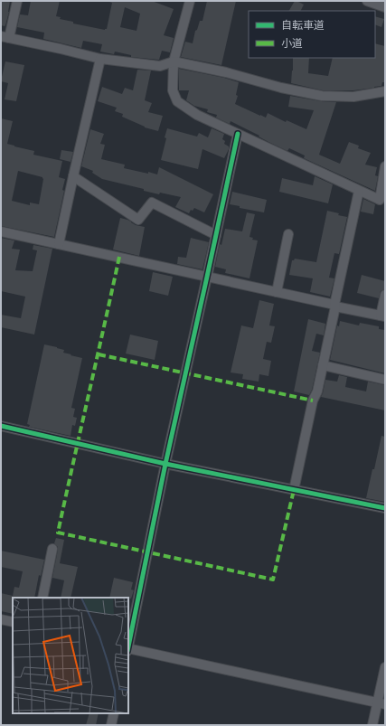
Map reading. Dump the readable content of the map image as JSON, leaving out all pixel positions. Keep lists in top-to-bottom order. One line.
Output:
{"legend":["自転車道","小道"]}
